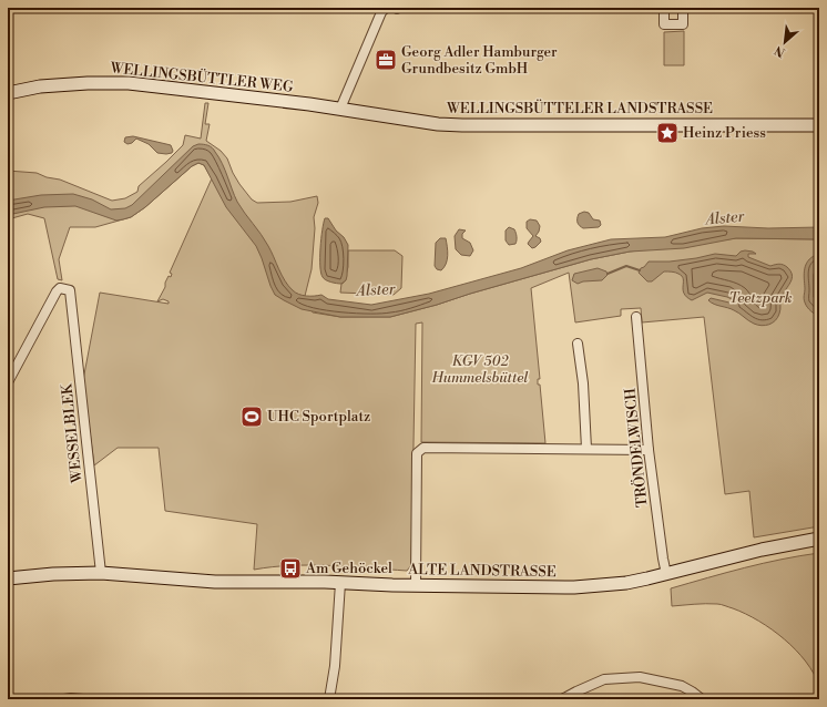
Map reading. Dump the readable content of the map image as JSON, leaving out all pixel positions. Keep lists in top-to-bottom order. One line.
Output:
{"streets":{"main road":["WELLINGSBÜTTLER WEG","WELLINGSBÜTTELER LANDSTRASSE","ALTE LANDSTRASSE"],"street":["WESSELBLEK","TRÖNDELWISCH"]},"crossings":[["WELLINGSBÜTTLER WEG","WELLINGSBÜTTELER LANDSTRASSE"],["WESSELBLEK","ALTE LANDSTRASSE"],["TRÖNDELWISCH","ALTE LANDSTRASSE"]],"water":["Alster"],"parks":["Teetzpark","KGV 502 Hummelsbüttel"],"places":{"office":["Georg Adler Hamburger Grundbesitz GmbH"],"place":["Heinz Priess"],"sports":["UHC Sportplatz"],"bus stop":["Am Gehöckel"]},"north":"bottom left"}
